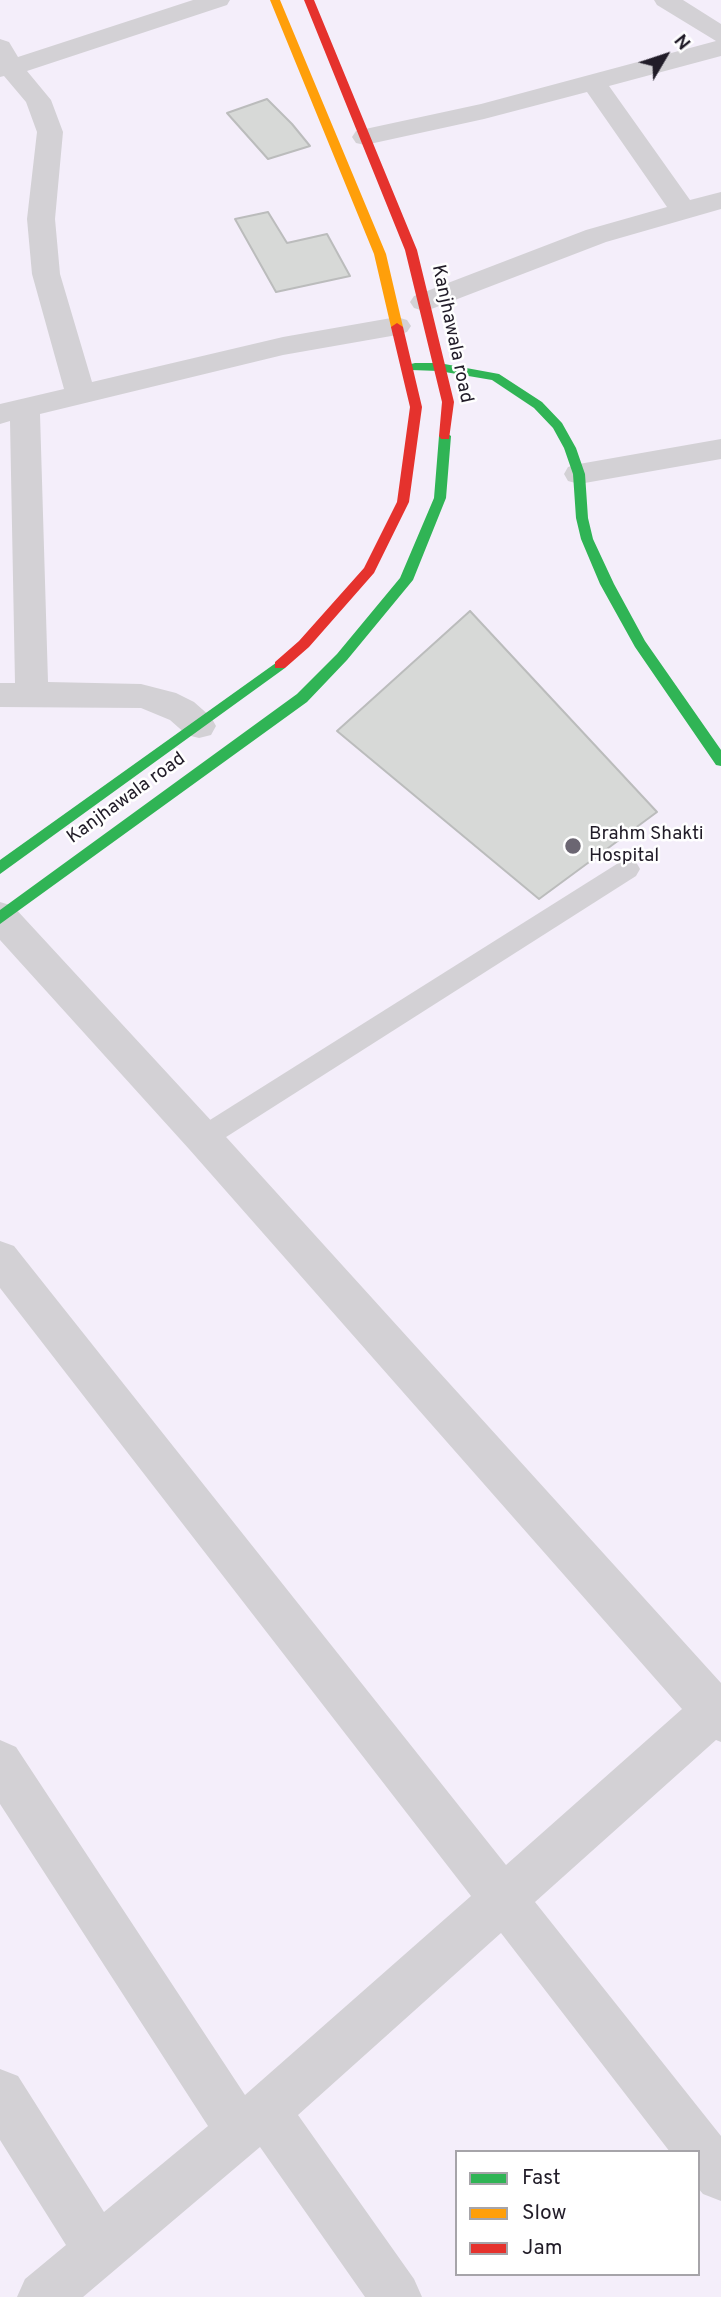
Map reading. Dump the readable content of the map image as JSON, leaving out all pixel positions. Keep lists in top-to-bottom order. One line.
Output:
{"streets":{"main road":["Kanjhawala road"]},"places":["Brahm Shakti Hospital"],"legend":["Fast","Slow","Jam"],"north":"top right"}
